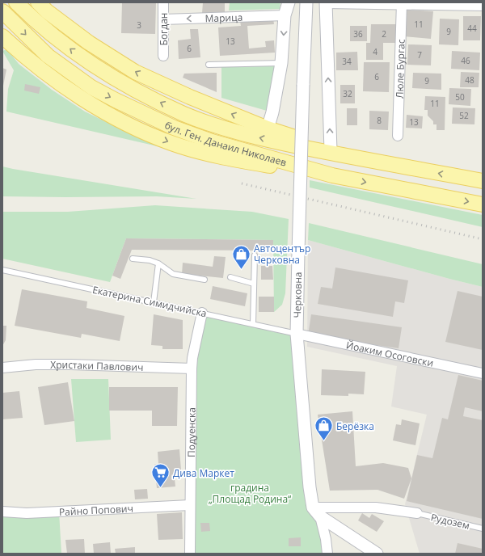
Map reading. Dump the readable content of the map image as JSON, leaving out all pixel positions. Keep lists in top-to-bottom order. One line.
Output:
{"streets":{"main road":["бул. Ген. Данаил Николаев"],"street":["Марица","Богдан","Люле Бургас","Черковна","Йоаким Осоговски","Христаки Павлович","Подуенска","Райно Попович"],"lane":["Екатерина Симидчийска","Рудозем"]},"crossings":[["Марица","Богдан"],["Черковна","Екатерина Симидчийска"],["Черковна","Йоаким Осоговски"],["Екатерина Симидчийска","Йоаким Осоговски"],["Екатерина Симидчийска","Подуенска"],["Христаки Павлович","Подуенска"],["Подуенска","Райно Попович"]],"one_way":["Марица"],"parks":["градина „Площад Родина“"],"places":{"shop":["Автоцентър Черковна","Берёзка"],"supermarket":["Дива Маркет"]},"house_numbers":["11","3","44","9","36","2","13","6","4","7","46","34","6","48","9","32","50","11","52","8","13"]}
